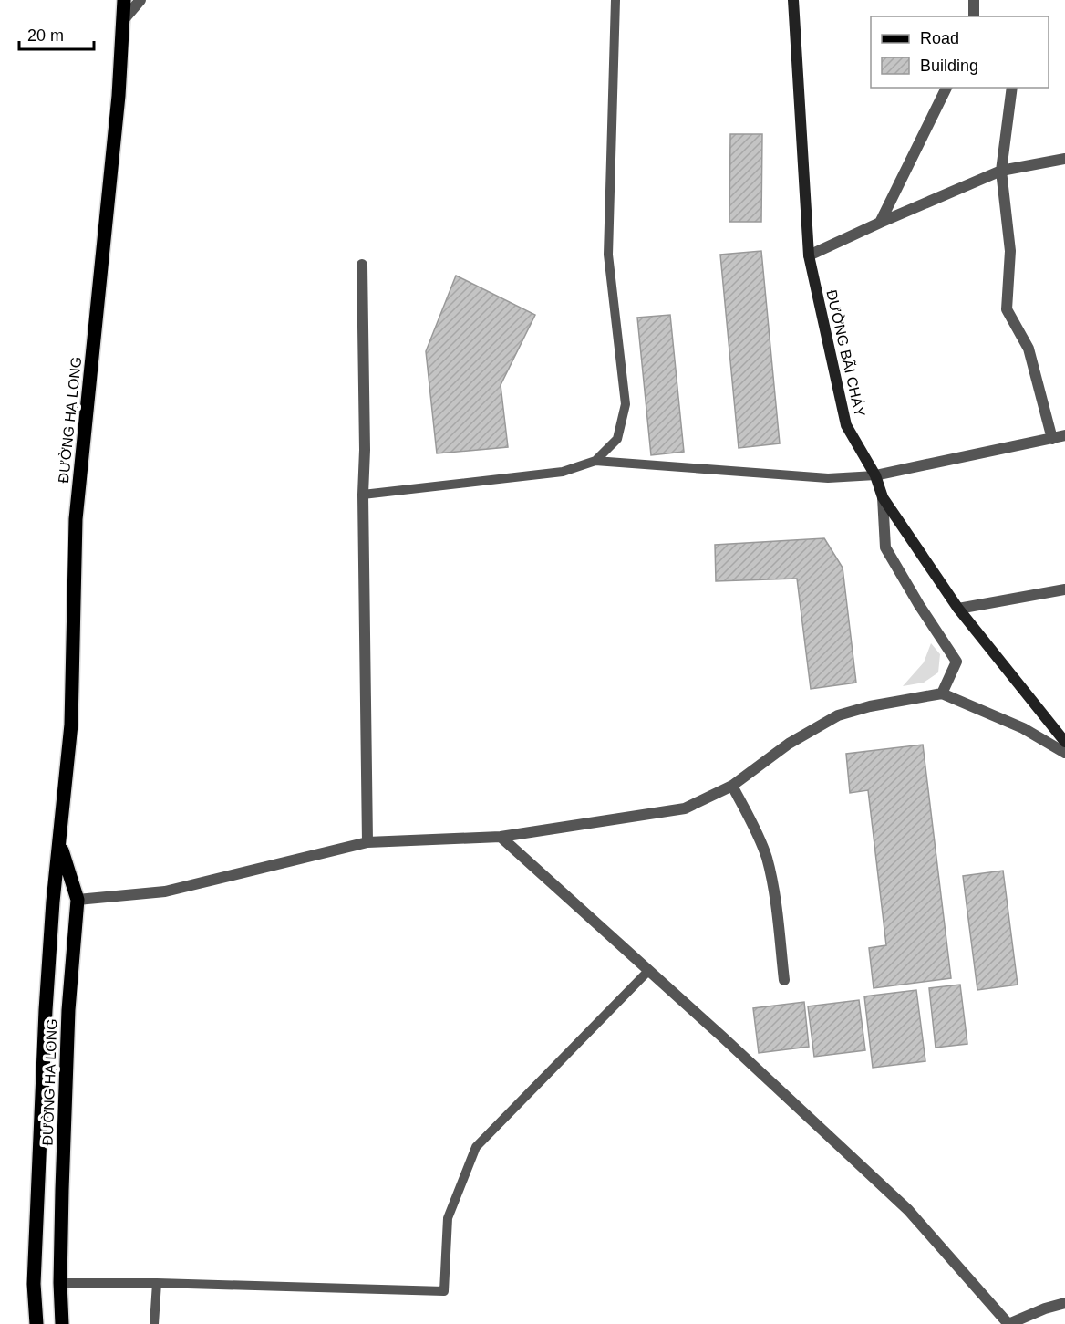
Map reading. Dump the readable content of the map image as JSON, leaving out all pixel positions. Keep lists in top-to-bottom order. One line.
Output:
{"streets":{"main road":["ĐƯỜNG BÃI CHÁY","ĐƯỜNG HẠ LONG"]},"legend":["Road","Building"],"scale_bar":"20 m"}
